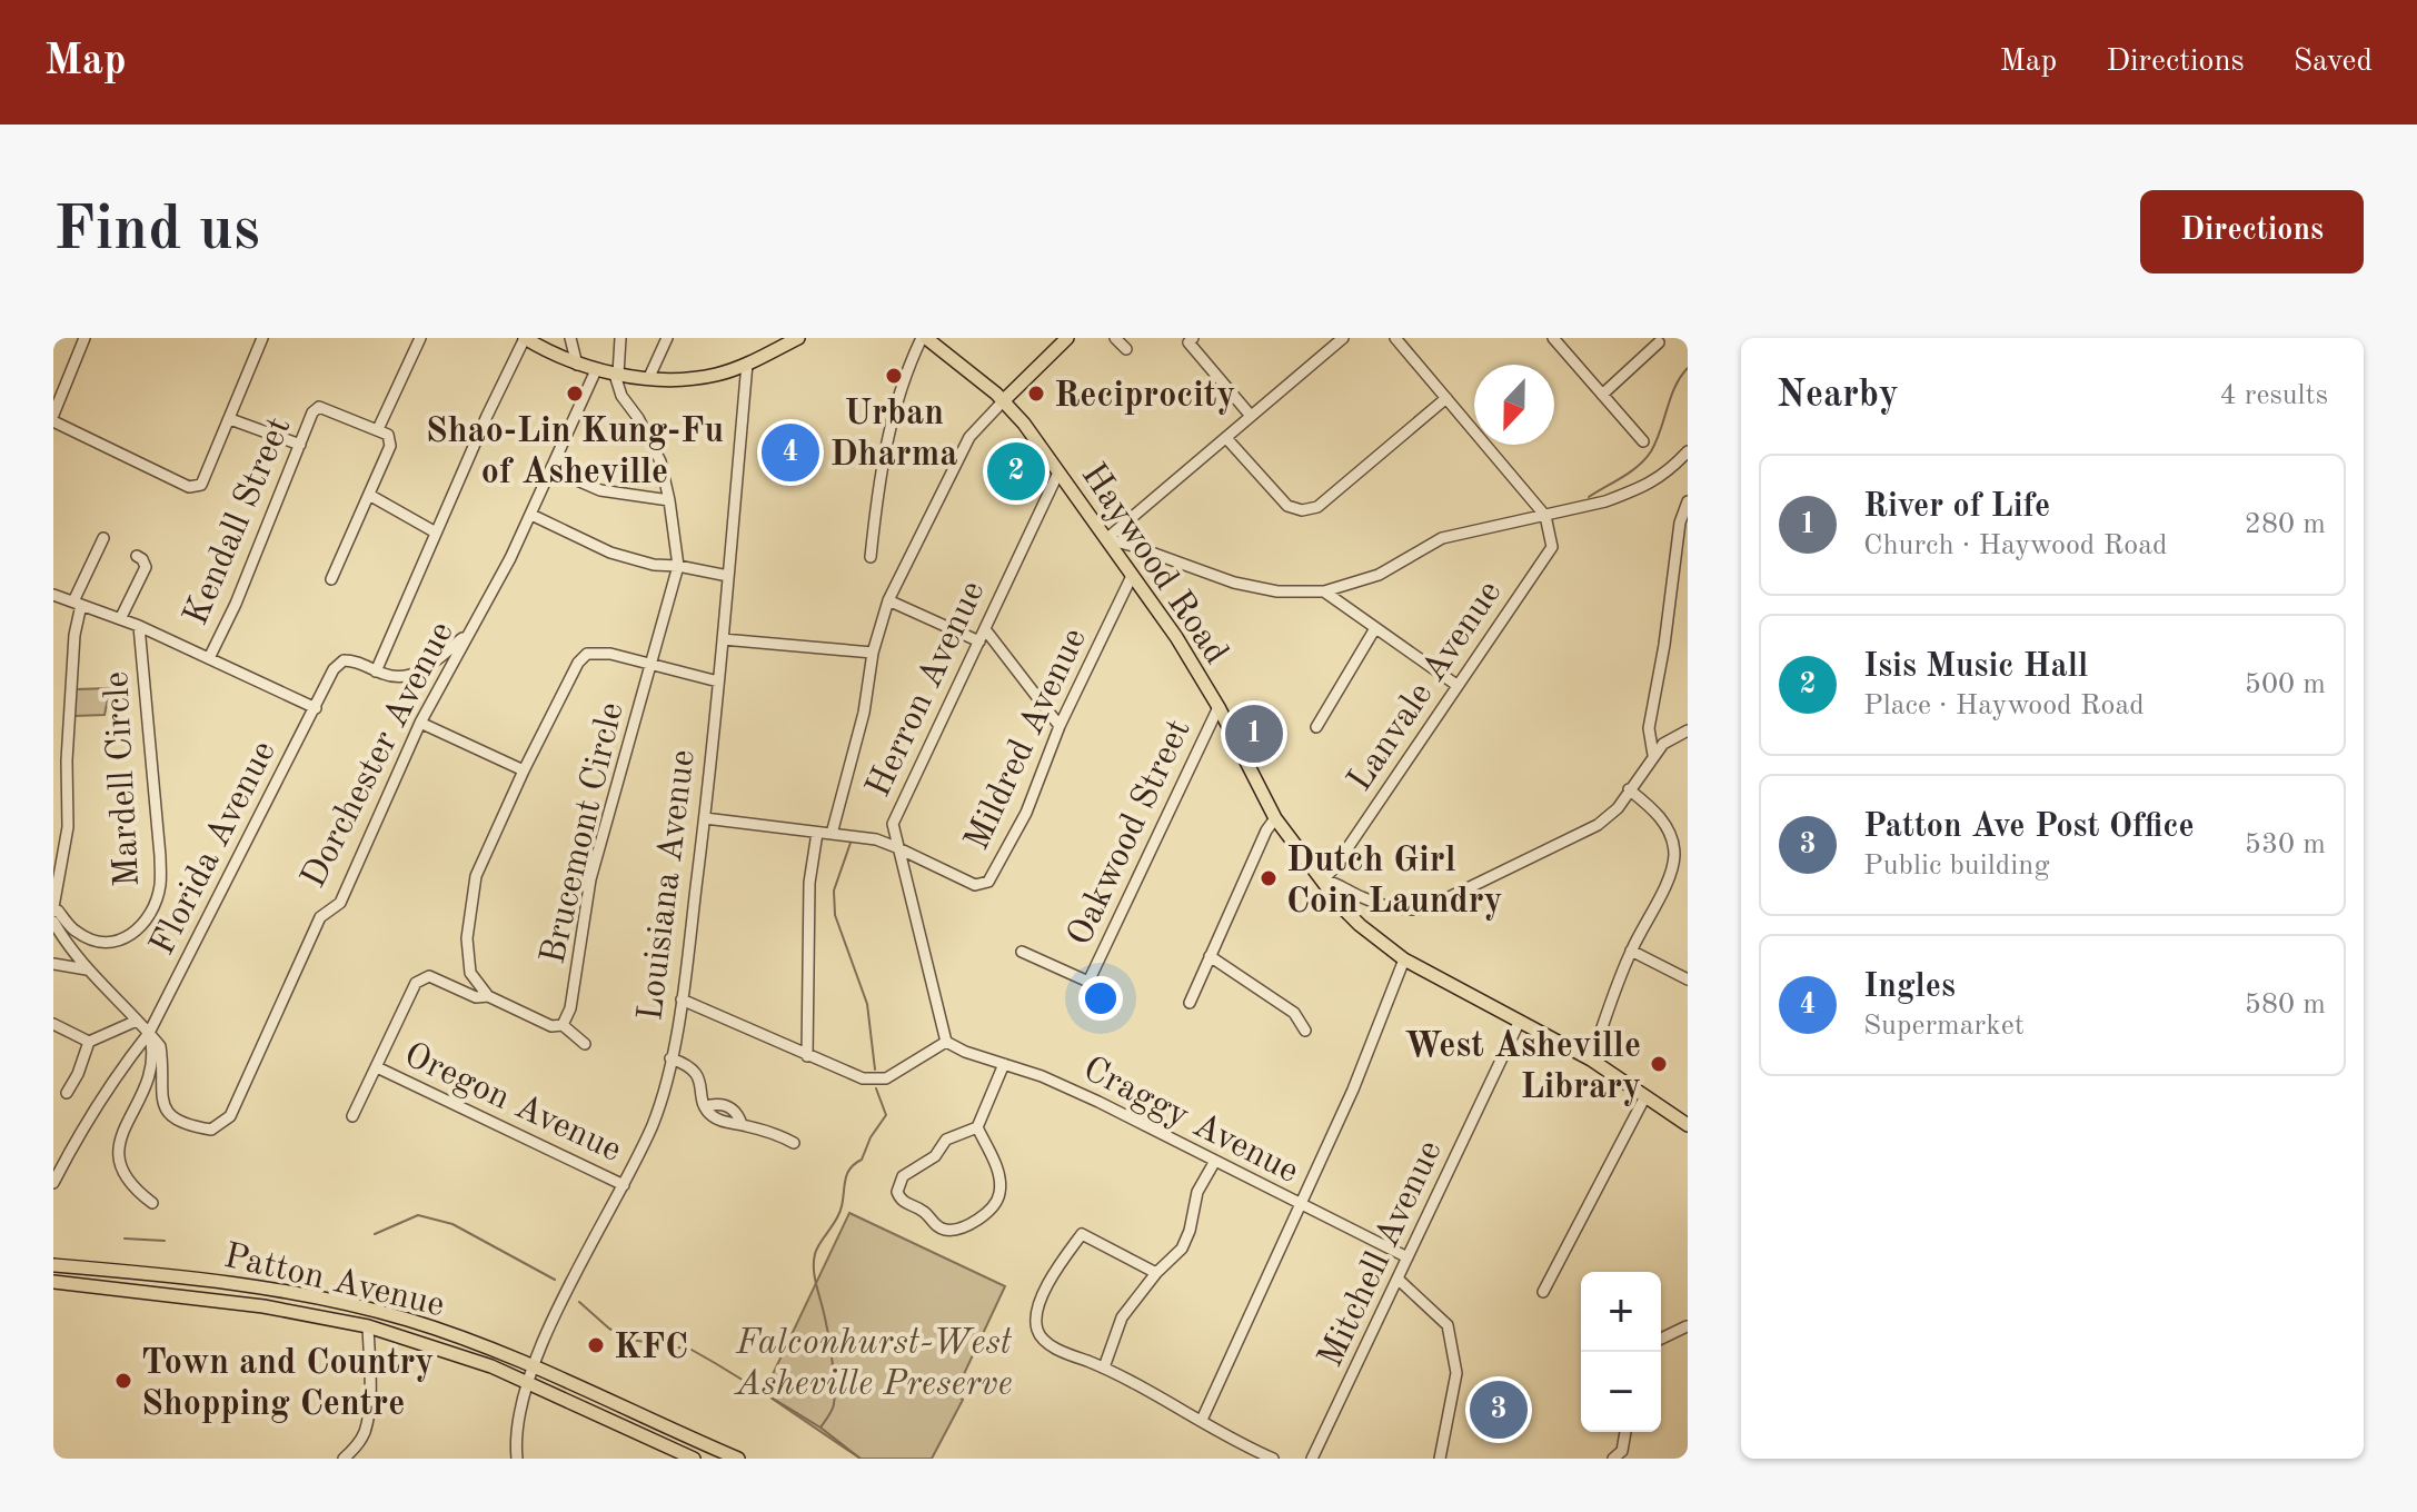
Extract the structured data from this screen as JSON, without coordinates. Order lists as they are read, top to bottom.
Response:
{
  "streets": {
    "main road": ["Haywood Road", "Patton Avenue"],
    "street": [
      "Kendall Street",
      "Lanvale Avenue",
      "Herron Avenue",
      "Mildred Avenue",
      "Dorchester Avenue",
      "Mardell Circle",
      "Oakwood Street",
      "Brucemont Circle",
      "Florida Avenue",
      "Louisiana Avenue",
      "Oregon Avenue",
      "Craggy Avenue",
      "Mitchell Avenue"
    ]
  },
  "crossings": [
    ["Haywood Road", "Lanvale Avenue"],
    ["Haywood Road", "Herron Avenue"],
    ["Haywood Road", "Mildred Avenue"],
    ["Haywood Road", "Oakwood Street"],
    ["Haywood Road", "Mitchell Avenue"],
    ["Herron Avenue", "Mildred Avenue"],
    ["Herron Avenue", "Craggy Avenue"],
    ["Dorchester Avenue", "Florida Avenue"],
    ["Brucemont Circle", "Louisiana Avenue"],
    ["Louisiana Avenue", "Oregon Avenue"],
    ["Louisiana Avenue", "Patton Avenue"],
    ["Craggy Avenue", "Mitchell Avenue"]
  ],
  "parks": ["Falconhurst-West Asheville Preserve"],
  "places": [
    "Urban Dharma",
    "Shao-Lin Kung-Fu of Asheville",
    "Reciprocity",
    "Dutch Girl Coin Laundry",
    "West Asheville Library",
    "KFC",
    "Town and Country Shopping Centre"
  ],
  "north": "bottom",
  "page": {
    "header": "Map",
    "nav": ["Map", "Directions", "Saved"],
    "buttons": "Directions",
    "title": "Find us",
    "heading": ["Nearby", "4 results"],
    "pins": [
      "4",
      "2",
      "1",
      "3"
    ],
    "list": [
      {
        "mark": "1",
        "name": "River of Life",
        "note": "Church · Haywood Road",
        "value": "280 m"
      },
      {
        "mark": "2",
        "name": "Isis Music Hall",
        "note": "Place · Haywood Road",
        "value": "500 m"
      },
      {
        "mark": "3",
        "name": "Patton Ave Post Office",
        "note": "Public building",
        "value": "530 m"
      },
      {
        "mark": "4",
        "name": "Ingles",
        "note": "Supermarket",
        "value": "580 m"
      }
    ],
    "map_buttons": ["+", "−"]
  }
}
